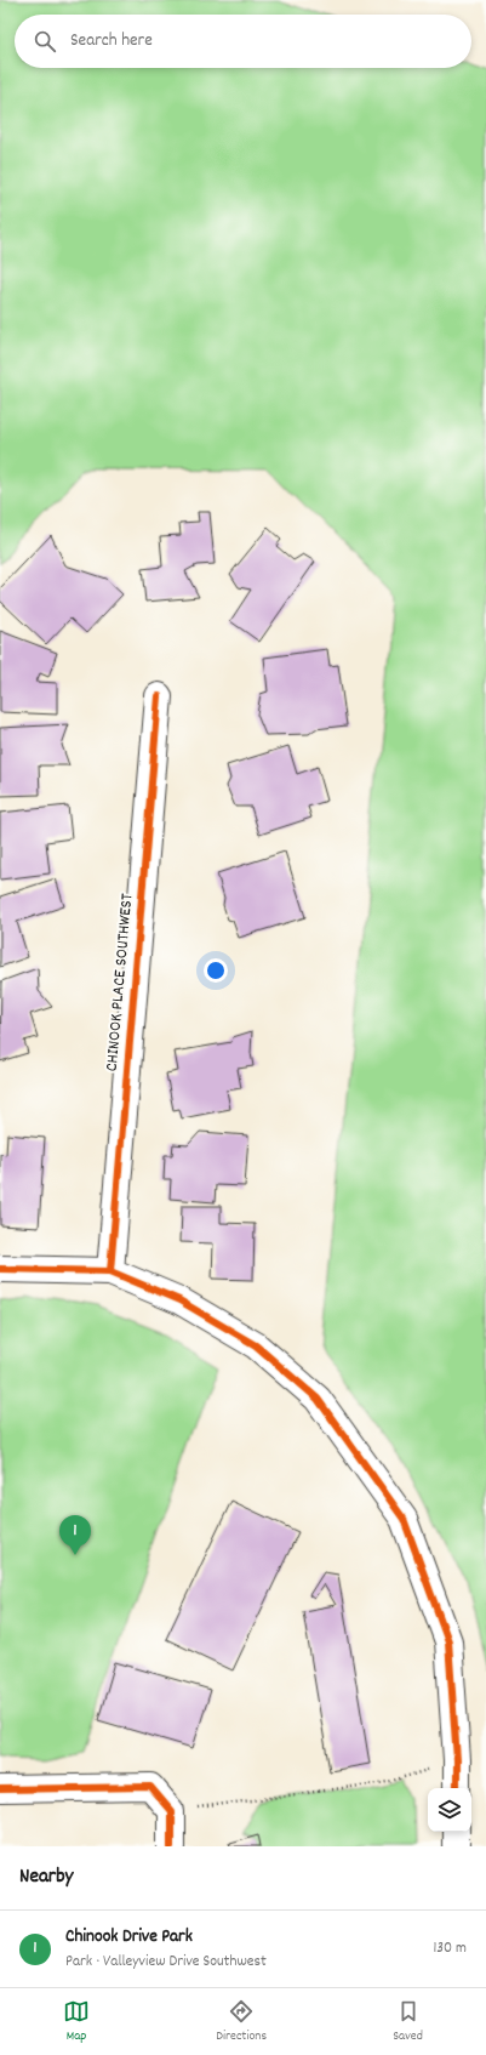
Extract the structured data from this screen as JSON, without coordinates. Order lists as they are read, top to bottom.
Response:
{
  "streets": {
    "street": ["CHINOOK PLACE SOUTHWEST"]
  },
  "page": {
    "search": "Search here",
    "pins": "1",
    "heading": "Nearby",
    "list": [
      {
        "mark": "1",
        "name": "Chinook Drive Park",
        "note": "Park · Valleyview Drive Southwest",
        "value": "130 m"
      }
    ],
    "nav": ["Map", "Directions", "Saved"]
  }
}
